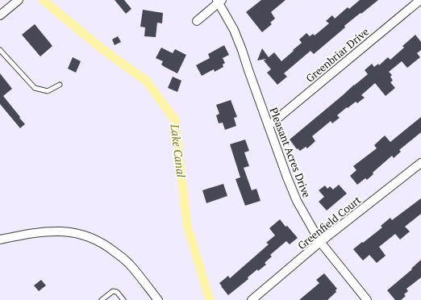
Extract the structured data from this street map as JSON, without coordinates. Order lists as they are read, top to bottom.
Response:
{
  "streets": {
    "street": ["Greenbriar Drive", "Pleasant Acres Drive", "Greenfield Court"]
  },
  "crossings": [
    ["Greenbriar Drive", "Pleasant Acres Drive"],
    ["Pleasant Acres Drive", "Greenfield Court"]
  ],
  "water": ["Lake Canal"]
}
